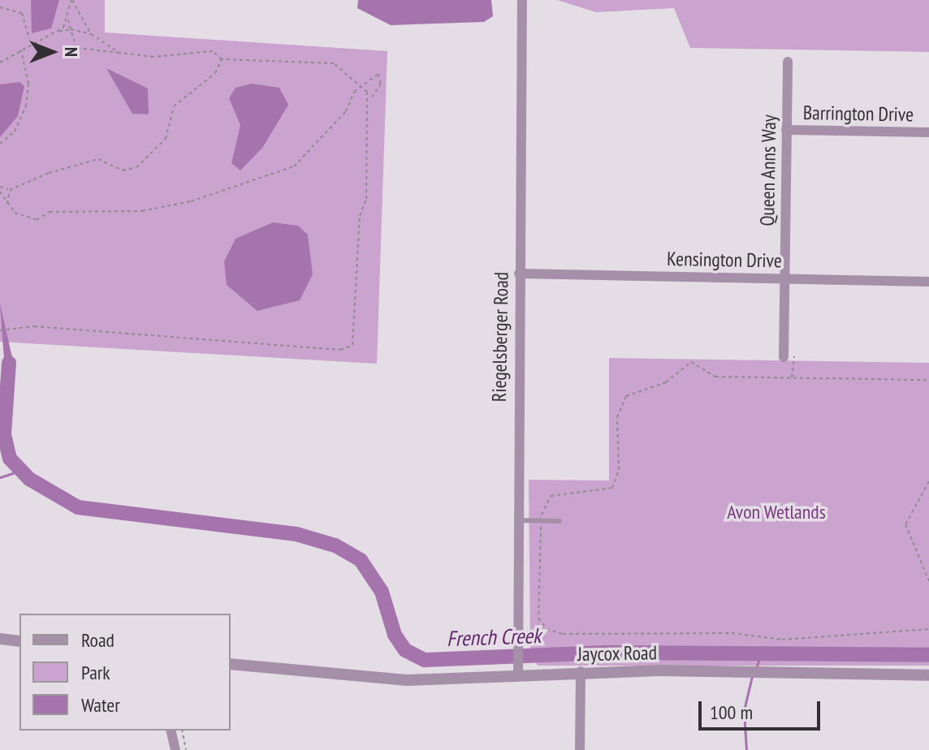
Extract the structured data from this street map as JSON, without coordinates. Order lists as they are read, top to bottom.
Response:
{
  "streets": {
    "street": [
      "Barrington Drive",
      "Queen Anns Way",
      "Kensington Drive",
      "Riegelsberger Road",
      "Jaycox Road"
    ]
  },
  "crossings": [
    ["Barrington Drive", "Queen Anns Way"],
    ["Queen Anns Way", "Kensington Drive"],
    ["Kensington Drive", "Riegelsberger Road"],
    ["Riegelsberger Road", "Jaycox Road"]
  ],
  "water": ["French Creek"],
  "parks": ["Avon Wetlands"],
  "legend": ["Road", "Park", "Water"],
  "scale_bar": "100 m",
  "north": "right"
}
